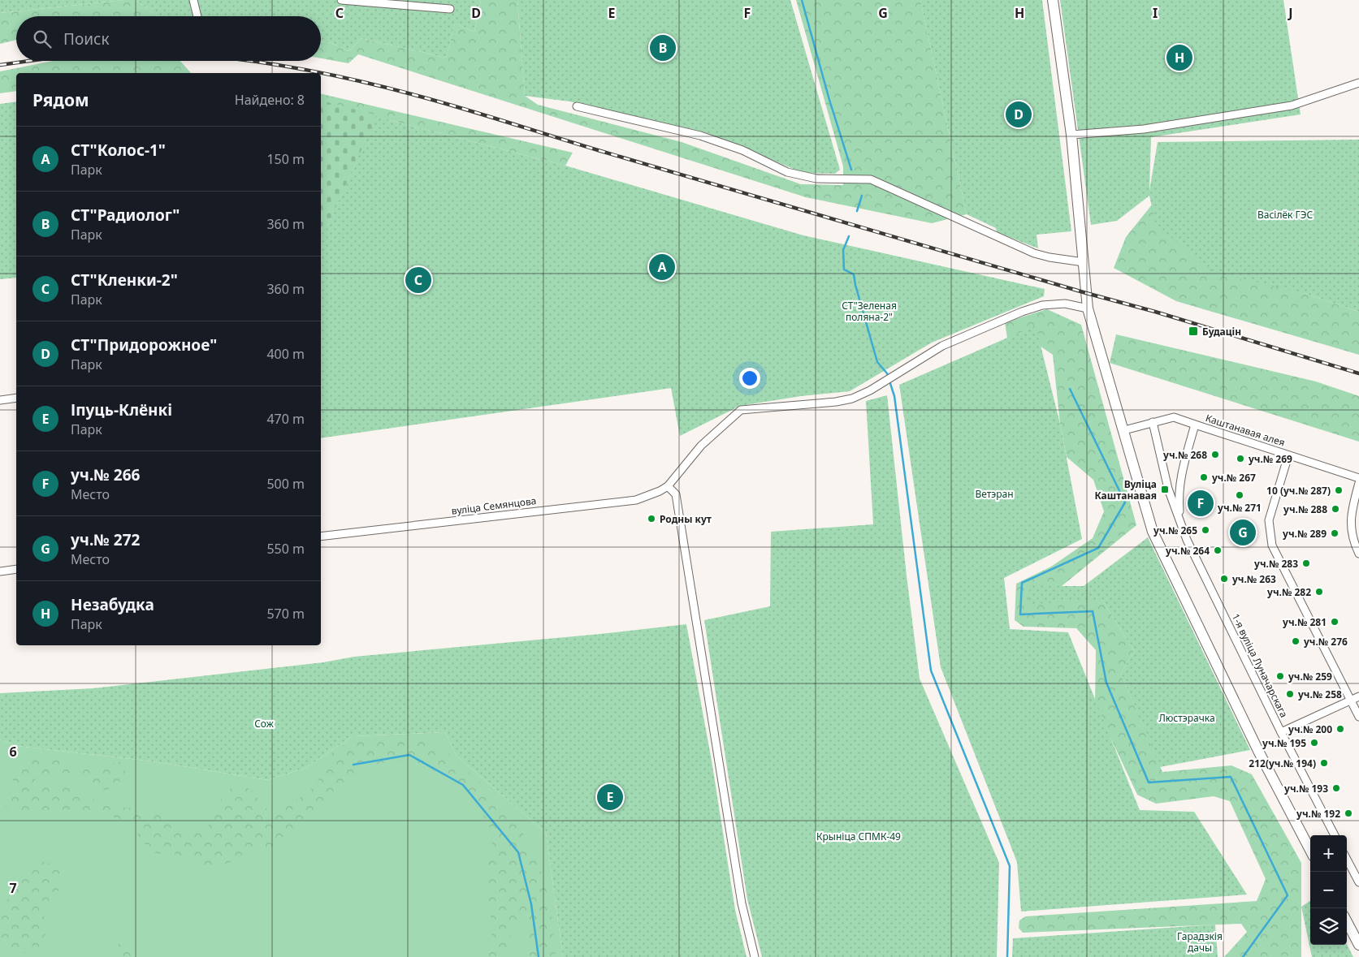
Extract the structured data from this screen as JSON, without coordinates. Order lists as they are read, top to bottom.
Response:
{
  "streets": {
    "street": ["Каштанавая алея", "вуліца Семянцова", "1-я вуліца Луначарскага"]
  },
  "parks": [
    "Васілёк ГЭС",
    "СТ\"Зеленая поляна-2\"",
    "Ветэран",
    "Люстэрачка",
    "Сож",
    "Крыніца СПМК-49",
    "Гарадзкія дачы"
  ],
  "places": {
    "transit": ["Будацін", "Вуліца Каштанавая"],
    "other": [
      "уч.№ 268",
      "уч.№ 269",
      "уч.№ 267",
      "10 (уч.№ 287)",
      "уч.№ 271",
      "уч.№ 288",
      "Родны кут",
      "уч.№ 265",
      "уч.№ 289",
      "уч.№ 264",
      "уч.№ 283",
      "уч.№ 263",
      "уч.№ 282",
      "уч.№ 281",
      "уч.№ 276",
      "уч.№ 259",
      "уч.№ 258",
      "уч.№ 200",
      "уч.№ 195",
      "212(уч.№ 194)",
      "уч.№ 193",
      "уч.№ 192"
    ]
  },
  "page": {
    "search": "Поиск",
    "pins": [
      "B",
      "H",
      "D",
      "A",
      "C",
      "F",
      "G",
      "E"
    ],
    "heading": ["Рядом", "Найдено: 8"],
    "list": [
      {
        "mark": "A",
        "name": "СТ\"Колос-1\"",
        "note": "Парк",
        "value": "150 m"
      },
      {
        "mark": "B",
        "name": "СТ\"Радиолог\"",
        "note": "Парк",
        "value": "360 m"
      },
      {
        "mark": "C",
        "name": "СТ\"Кленки-2\"",
        "note": "Парк",
        "value": "360 m"
      },
      {
        "mark": "D",
        "name": "СТ\"Придорожное\"",
        "note": "Парк",
        "value": "400 m"
      },
      {
        "mark": "E",
        "name": "Іпуць-Клёнкі",
        "note": "Парк",
        "value": "470 m"
      },
      {
        "mark": "F",
        "name": "уч.№ 266",
        "note": "Место",
        "value": "500 m"
      },
      {
        "mark": "G",
        "name": "уч.№ 272",
        "note": "Место",
        "value": "550 m"
      },
      {
        "mark": "H",
        "name": "Незабудка",
        "note": "Парк",
        "value": "570 m"
      }
    ],
    "map_buttons": ["+", "−"]
  },
  "grid": {
    "columns": [
      "C",
      "D",
      "E",
      "F",
      "G",
      "H",
      "I",
      "J"
    ],
    "rows": ["6", "7"]
  }
}
